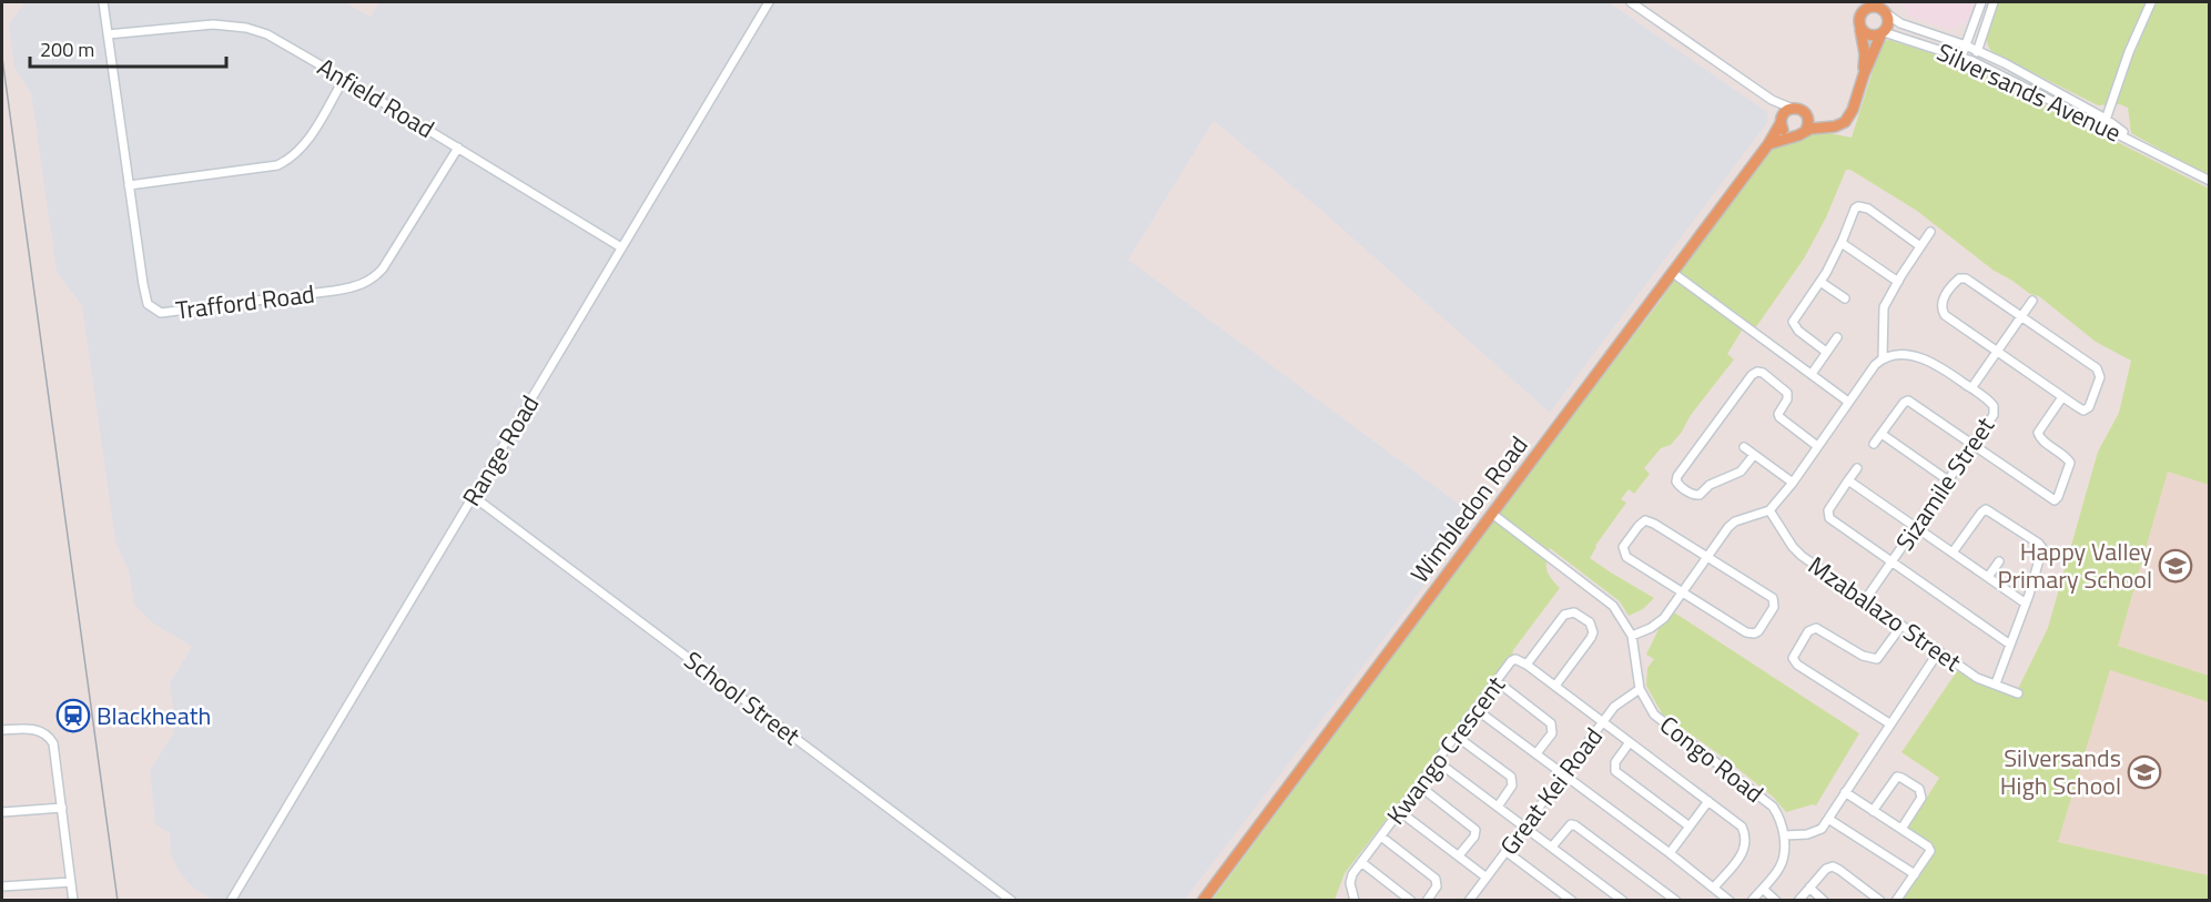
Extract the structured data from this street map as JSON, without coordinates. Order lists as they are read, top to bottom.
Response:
{
  "streets": {
    "main road": ["Wimbledon Road"],
    "street": [
      "Silversands Avenue",
      "Anfield Road",
      "Trafford Road",
      "Range Road",
      "Sizamile Street",
      "Mzabalazo Street",
      "School Street",
      "Kwango Crescent",
      "Congo Road",
      "Great Kei Road"
    ]
  },
  "crossings": [
    ["Anfield Road", "Trafford Road"],
    ["Anfield Road", "Range Road"],
    ["Range Road", "School Street"],
    ["Sizamile Street", "Mzabalazo Street"],
    ["Wimbledon Road", "Congo Road"],
    ["Kwango Crescent", "Great Kei Road"],
    ["Congo Road", "Great Kei Road"]
  ],
  "places": {
    "school or university": ["Happy Valley Primary School", "Silversands High School"],
    "station": ["Blackheath"]
  },
  "scale_bar": "200 m"
}
